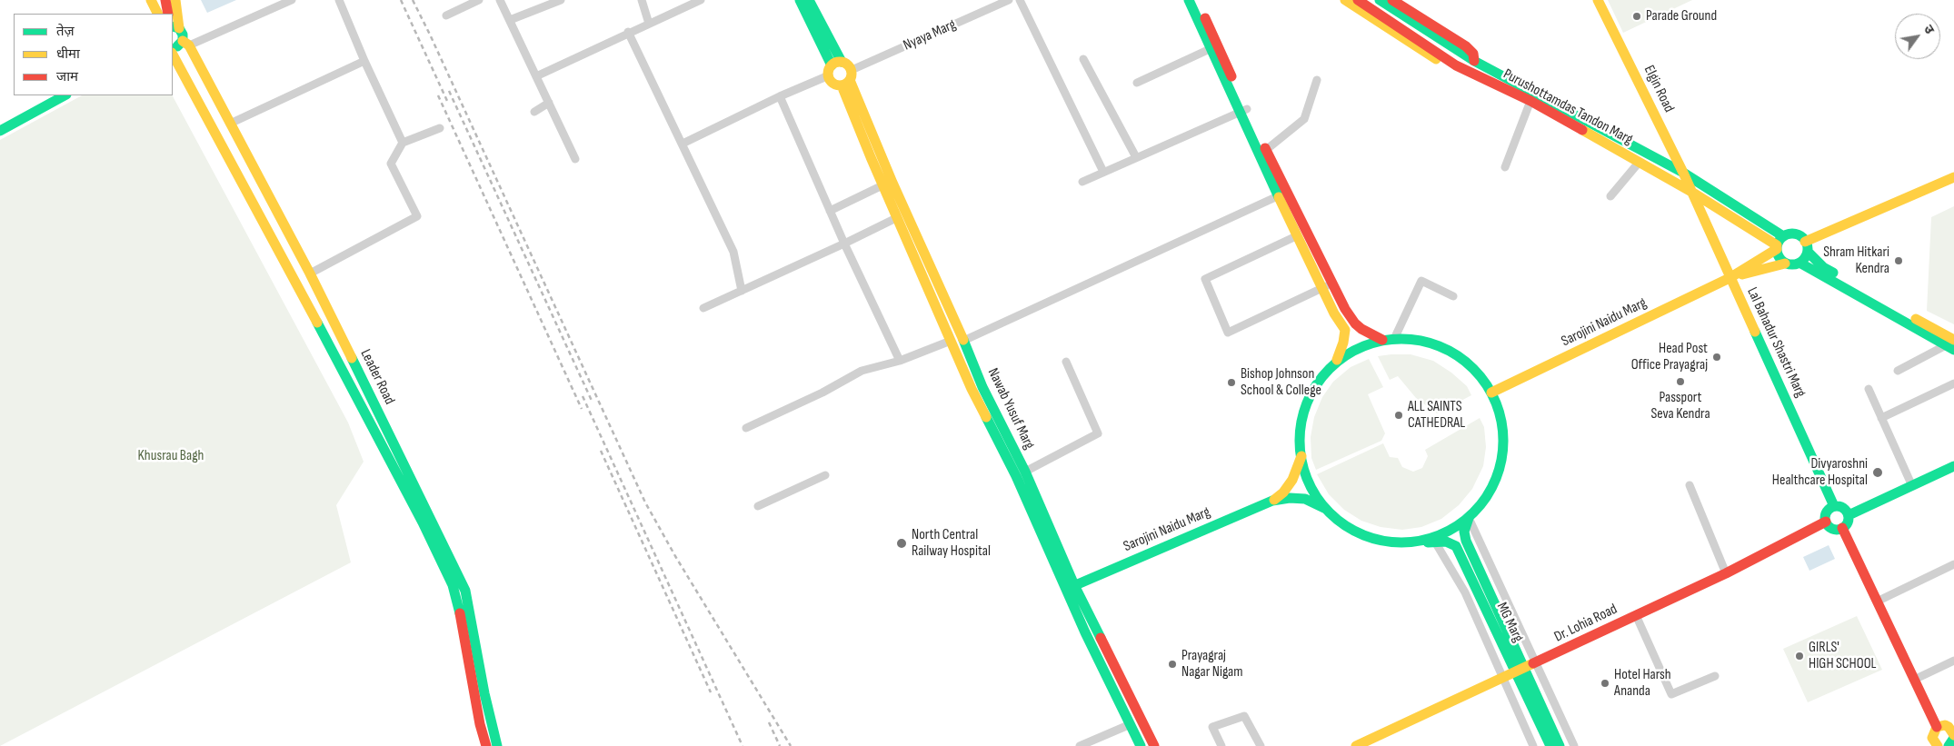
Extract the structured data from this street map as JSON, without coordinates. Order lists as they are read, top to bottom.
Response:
{
  "streets": {
    "main road": [
      "Elgin Road",
      "Purushottamdas Tandon Marg",
      "Sarojini Naidu Marg",
      "Lal Bahadur Shastri Marg",
      "Leader Road",
      "Nawab Yusuf Marg",
      "MG Marg",
      "Dr. Lohia Road"
    ],
    "street": ["Nyaya Marg"]
  },
  "crossings": [
    ["Nyaya Marg", "Nawab Yusuf Marg"],
    ["Elgin Road", "Purushottamdas Tandon Marg"],
    ["Elgin Road", "Lal Bahadur Shastri Marg"],
    ["Purushottamdas Tandon Marg", "Sarojini Naidu Marg"],
    ["Purushottamdas Tandon Marg", "Lal Bahadur Shastri Marg"],
    ["Sarojini Naidu Marg", "Lal Bahadur Shastri Marg"],
    ["Sarojini Naidu Marg", "Nawab Yusuf Marg"],
    ["Lal Bahadur Shastri Marg", "Dr. Lohia Road"],
    ["MG Marg", "Dr. Lohia Road"]
  ],
  "parks": ["Khusrau Bagh"],
  "places": [
    "Parade Ground",
    "Shram Hitkari Kendra",
    "Head Post Office Prayagraj",
    "Passport Seva Kendra",
    "Bishop Johnson School & College",
    "ALL SAINTS CATHEDRAL",
    "Divyaroshni Healthcare Hospital",
    "North Central Railway Hospital",
    "GIRLS' HIGH SCHOOL",
    "Prayagraj Nagar Nigam",
    "Hotel Harsh Ananda"
  ],
  "legend": ["तेज़", "धीमा", "जाम"],
  "north": "top right"
}
